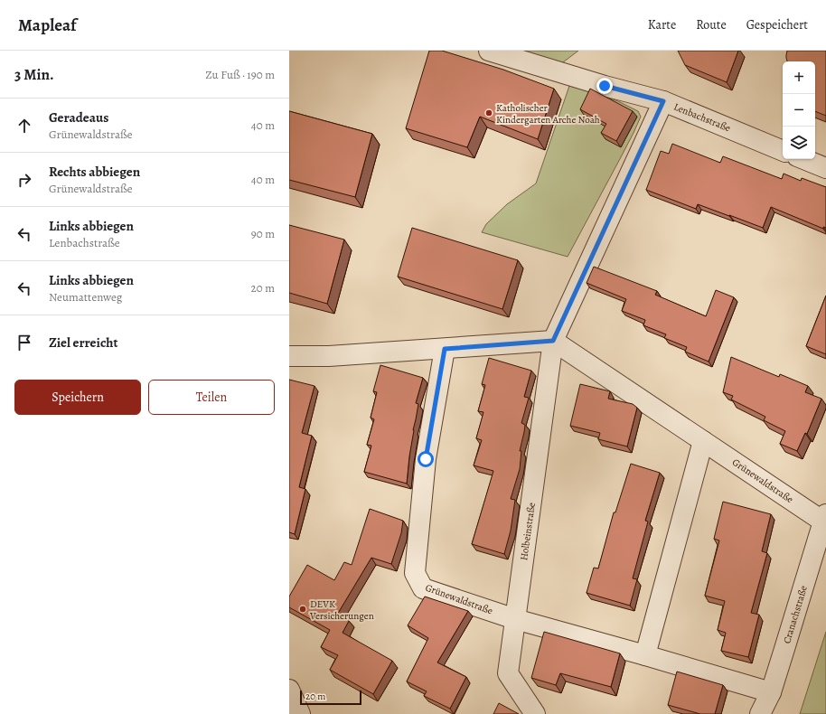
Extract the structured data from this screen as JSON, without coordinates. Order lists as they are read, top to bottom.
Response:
{
  "streets": {
    "street": [
      "Lenbachstraße",
      "Grünewaldstraße",
      "Holbeinstraße",
      "Cranachstraße"
    ]
  },
  "crossings": [
    ["Lenbachstraße", "Grünewaldstraße"],
    ["Lenbachstraße", "Holbeinstraße"],
    ["Grünewaldstraße", "Holbeinstraße"],
    ["Grünewaldstraße", "Cranachstraße"]
  ],
  "places": ["Katholischer Kindergarten Arche Noah", "DEVK Versicherungen"],
  "scale_bar": "20 m",
  "page": {
    "header": "Mapleaf",
    "nav": ["Karte", "Route", "Gespeichert"],
    "heading": ["3 Min.", "Zu Fuß · 190 m"],
    "map_buttons": ["+", "−"],
    "list": [
      ["Geradeaus", "Grünewaldstraße", "40 m"],
      ["Rechts abbiegen", "Grünewaldstraße", "40 m"],
      ["Links abbiegen", "Lenbachstraße", "90 m"],
      ["Links abbiegen", "Neumattenweg", "20 m"],
      "Ziel erreicht"
    ],
    "buttons": ["Speichern", "Teilen"],
    "scale": "20 m"
  }
}
